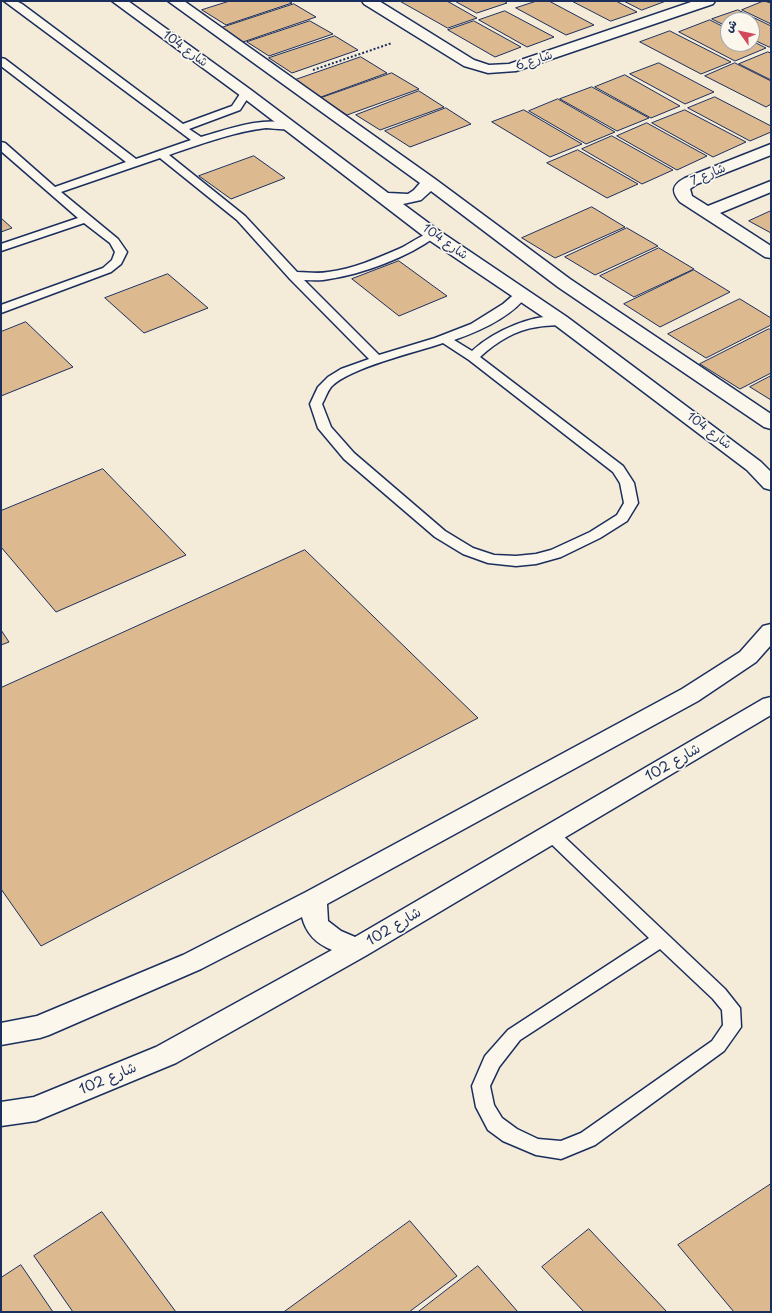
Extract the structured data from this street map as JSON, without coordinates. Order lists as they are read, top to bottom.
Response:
{
  "streets": {
    "street": [
      "شارع 104",
      "شارع 6",
      "شارع 7",
      "شارع 102"
    ]
  },
  "north": "top left"
}
